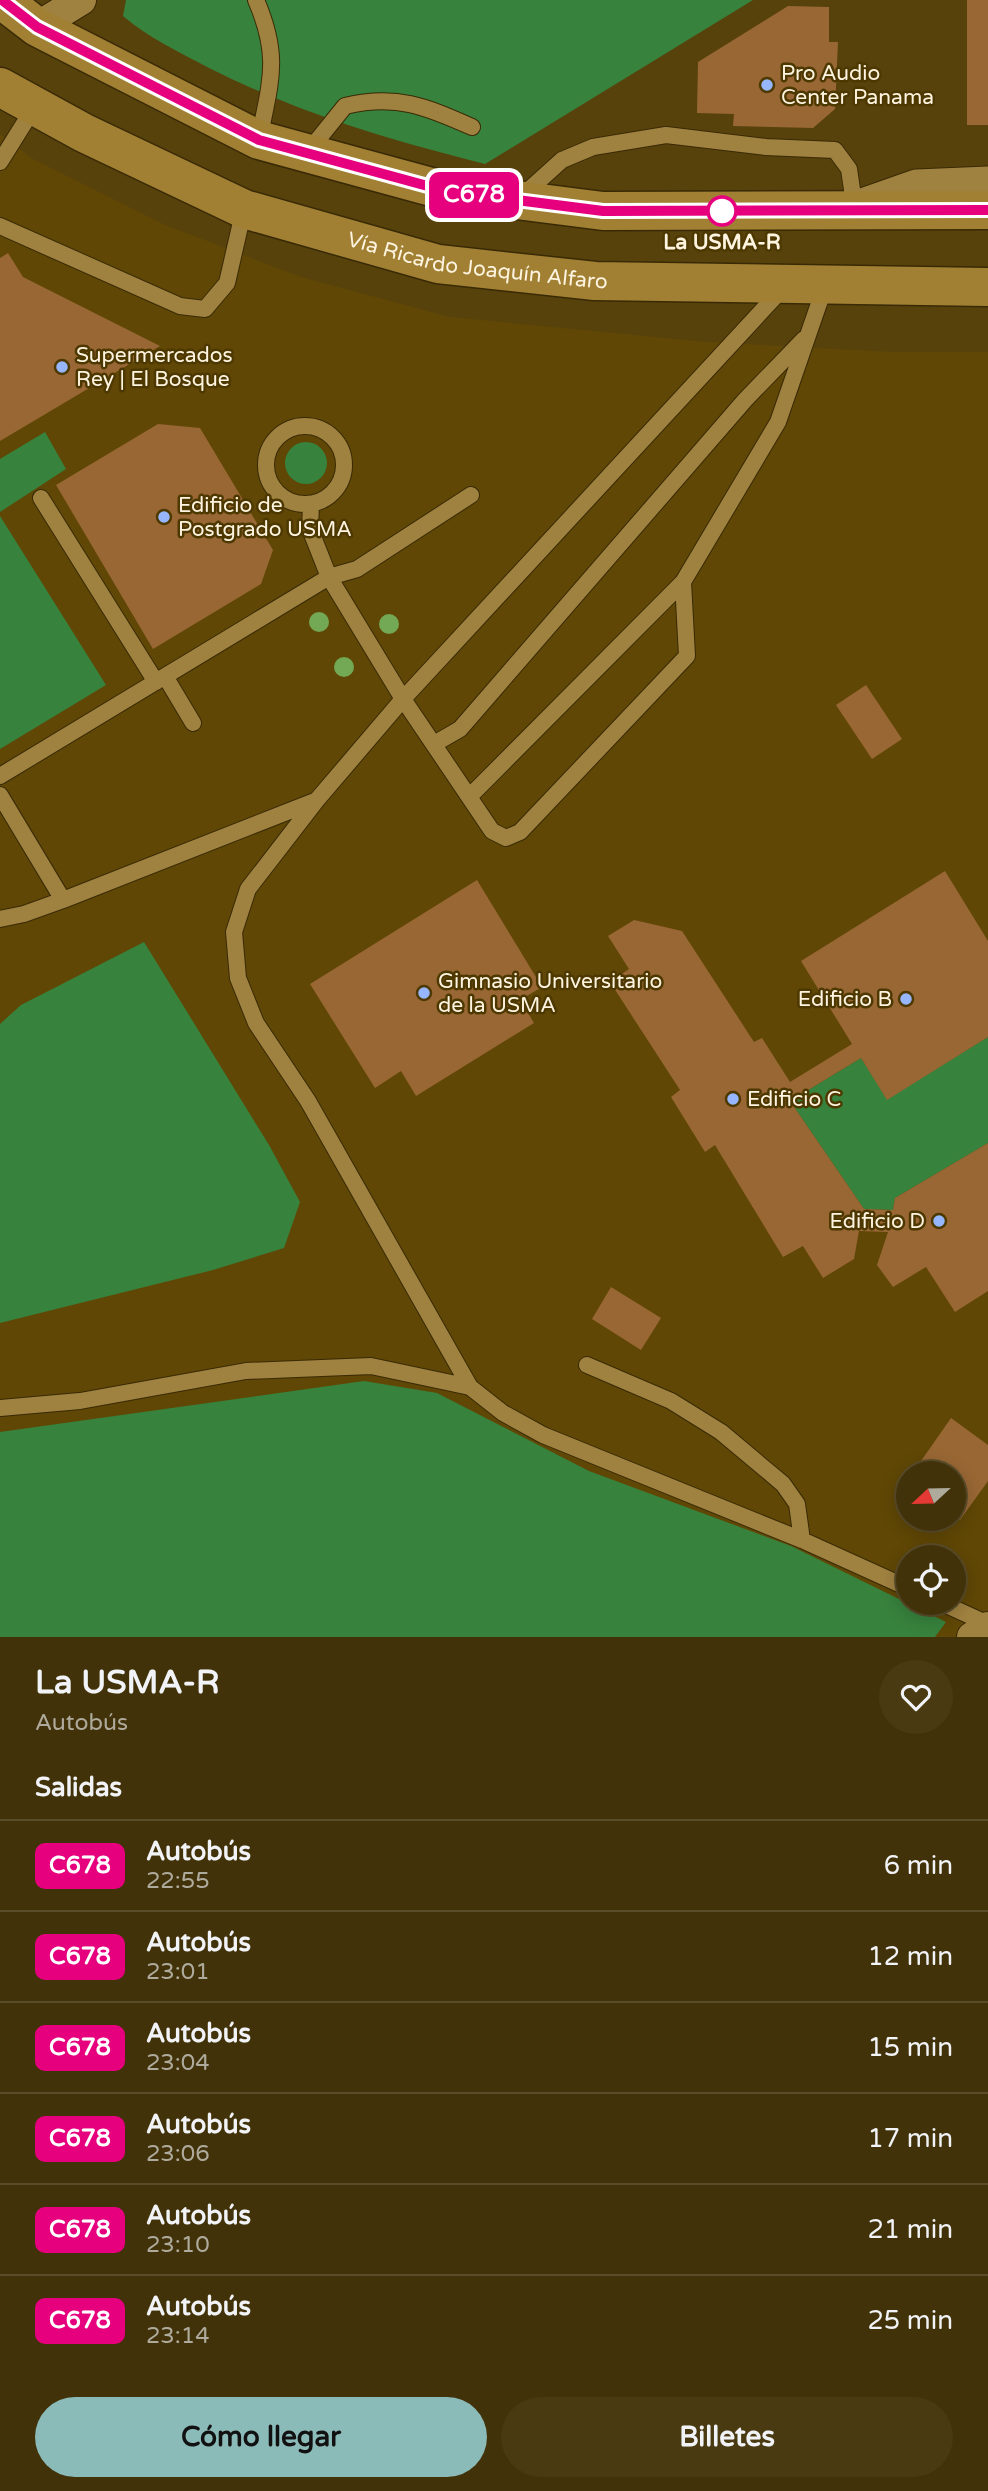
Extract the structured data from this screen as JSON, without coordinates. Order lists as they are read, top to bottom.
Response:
{
  "streets": {
    "main road": ["Vía Ricardo Joaquín Alfaro"]
  },
  "places": [
    "Pro Audio Center Panama",
    "La USMA-R",
    "Supermercados Rey | El Bosque",
    "Edificio de Postgrado USMA",
    "Gimnasio Universitario de la USMA",
    "Edificio B",
    "Edificio C",
    "Edificio D"
  ],
  "lines": ["bus line C678"],
  "north": "left",
  "page": {
    "on_map": "C678",
    "heading": [
      ["La USMA-R", "Autobús"],
      "Salidas"
    ],
    "list": [
      {
        "mark": "C678",
        "name": "Autobús",
        "note": "22:55",
        "value": "6 min"
      },
      {
        "mark": "C678",
        "name": "Autobús",
        "note": "23:01",
        "value": "12 min"
      },
      {
        "mark": "C678",
        "name": "Autobús",
        "note": "23:04",
        "value": "15 min"
      },
      {
        "mark": "C678",
        "name": "Autobús",
        "note": "23:06",
        "value": "17 min"
      },
      {
        "mark": "C678",
        "name": "Autobús",
        "note": "23:10",
        "value": "21 min"
      },
      {
        "mark": "C678",
        "name": "Autobús",
        "note": "23:14",
        "value": "25 min"
      }
    ],
    "buttons": ["Cómo llegar", "Billetes"]
  }
}
